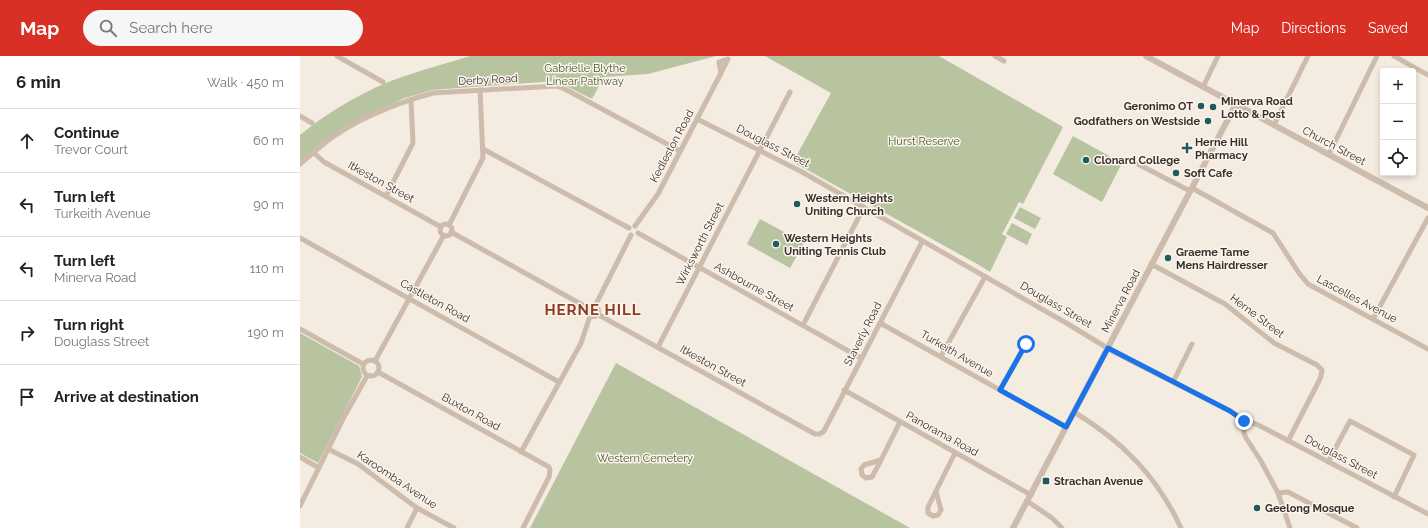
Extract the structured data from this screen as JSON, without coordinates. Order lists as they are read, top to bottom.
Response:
{
  "streets": {
    "street": [
      "Derby Road",
      "Kedleston Road",
      "Douglass Street",
      "Church Street",
      "Itkeston Street",
      "Wirksworth Street",
      "Ashbourne Street",
      "Lascelles Avenue",
      "Castleton Road",
      "Minerva Road",
      "Herne Street",
      "Staverly Road",
      "Turkeith Avenue",
      "Buxton Road",
      "Panorama Road",
      "Karoomba Avenue"
    ]
  },
  "crossings": [
    ["Derby Road", "Kedleston Road"],
    ["Derby Road", "Itkeston Street"],
    ["Kedleston Road", "Douglass Street"],
    ["Kedleston Road", "Ashbourne Street"],
    ["Douglass Street", "Wirksworth Street"],
    ["Douglass Street", "Minerva Road"],
    ["Douglass Street", "Herne Street"],
    ["Douglass Street", "Staverly Road"],
    ["Church Street", "Minerva Road"],
    ["Itkeston Street", "Wirksworth Street"],
    ["Itkeston Street", "Staverly Road"],
    ["Wirksworth Street", "Ashbourne Street"],
    ["Ashbourne Street", "Staverly Road"],
    ["Lascelles Avenue", "Minerva Road"],
    ["Minerva Road", "Herne Street"],
    ["Minerva Road", "Turkeith Avenue"],
    ["Minerva Road", "Panorama Road"],
    ["Staverly Road", "Turkeith Avenue"],
    ["Staverly Road", "Panorama Road"]
  ],
  "districts": ["HERNE HILL"],
  "parks": ["Gabrielle Blythe Linear Pathway", "Hurst Reserve", "Western Cemetery"],
  "places": {
    "other": [
      "Geronimo OT",
      "Minerva Road Lotto & Post",
      "Godfathers on Westside",
      "Clonard College",
      "Soft Cafe",
      "Western Heights Uniting Church",
      "Western Heights Uniting Tennis Club",
      "Graeme Tame Mens Hairdresser",
      "Geelong Mosque"
    ],
    "health": ["Herne Hill Pharmacy"],
    "transit": ["Strachan Avenue"]
  },
  "page": {
    "header": "Map",
    "search": "Search here",
    "nav": ["Map", "Directions", "Saved"],
    "heading": ["6 min", "Walk · 450 m"],
    "map_buttons": ["+", "−"],
    "list": [
      ["Continue", "Trevor Court", "60 m"],
      ["Turn left", "Turkeith Avenue", "90 m"],
      ["Turn left", "Minerva Road", "110 m"],
      ["Turn right", "Douglass Street", "190 m"],
      "Arrive at destination"
    ]
  }
}
